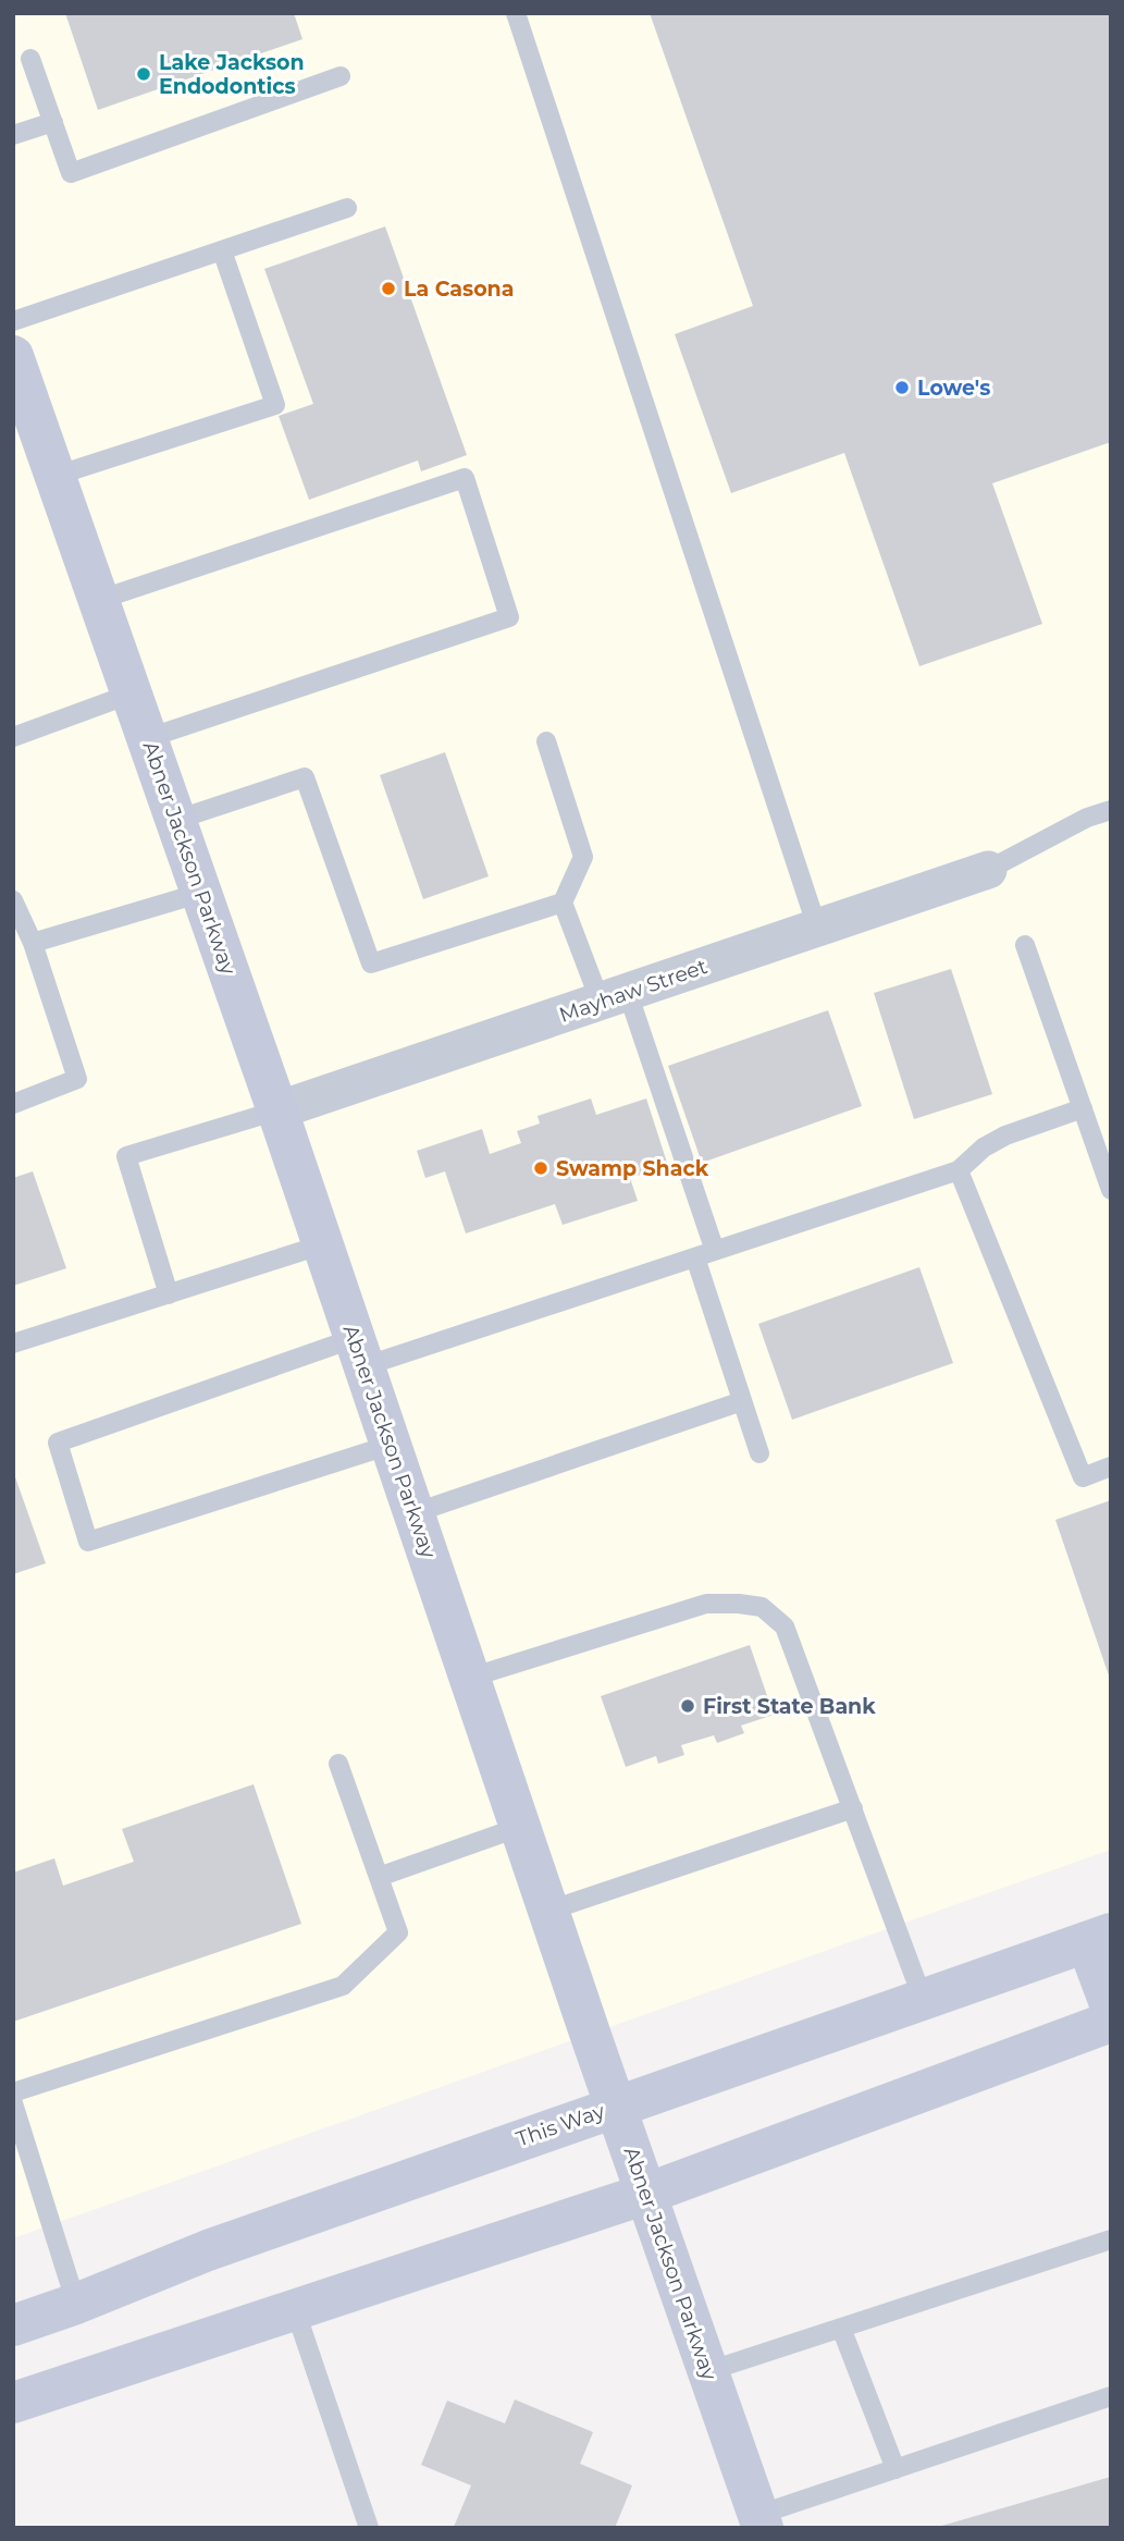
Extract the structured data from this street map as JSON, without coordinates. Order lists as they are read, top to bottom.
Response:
{
  "streets": {
    "main road": ["Abner Jackson Parkway", "This Way"],
    "street": ["Mayhaw Street"]
  },
  "crossings": [
    ["Abner Jackson Parkway", "Mayhaw Street"],
    ["Abner Jackson Parkway", "This Way"]
  ],
  "places": [
    "Lake Jackson Endodontics",
    "La Casona",
    "Lowe's",
    "Swamp Shack",
    "First State Bank"
  ]
}
